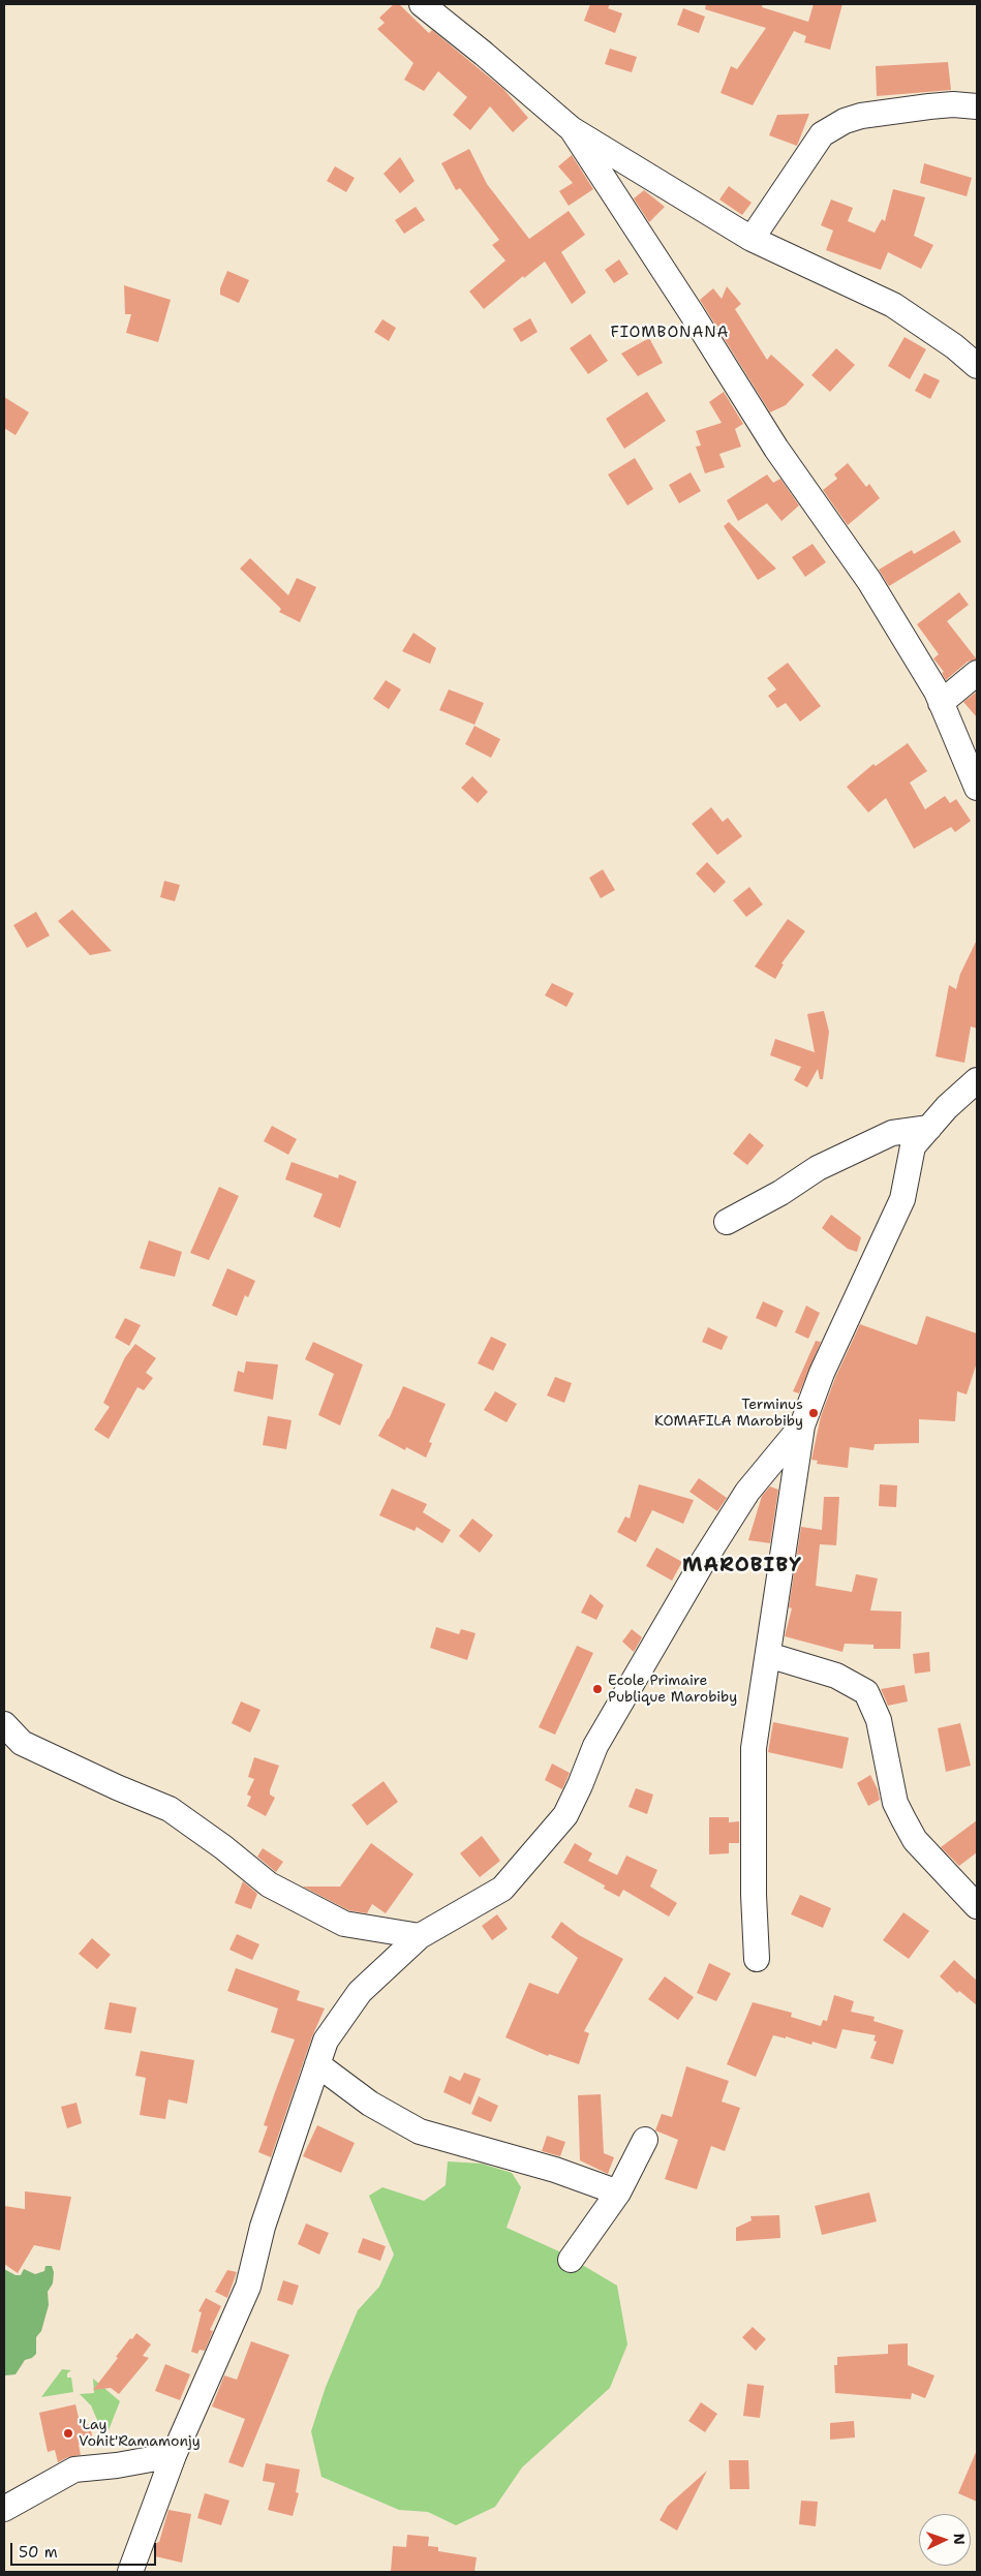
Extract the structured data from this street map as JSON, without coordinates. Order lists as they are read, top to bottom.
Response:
{
  "districts": ["FIOMBONANA", "MAROBIBY"],
  "places": ["Terminus KOMAFILA Marobiby", "Ecole Primaire Publique Marobiby", "'Lay Vohit'Ramamonjy"],
  "scale_bar": "50 m",
  "north": "right"
}
